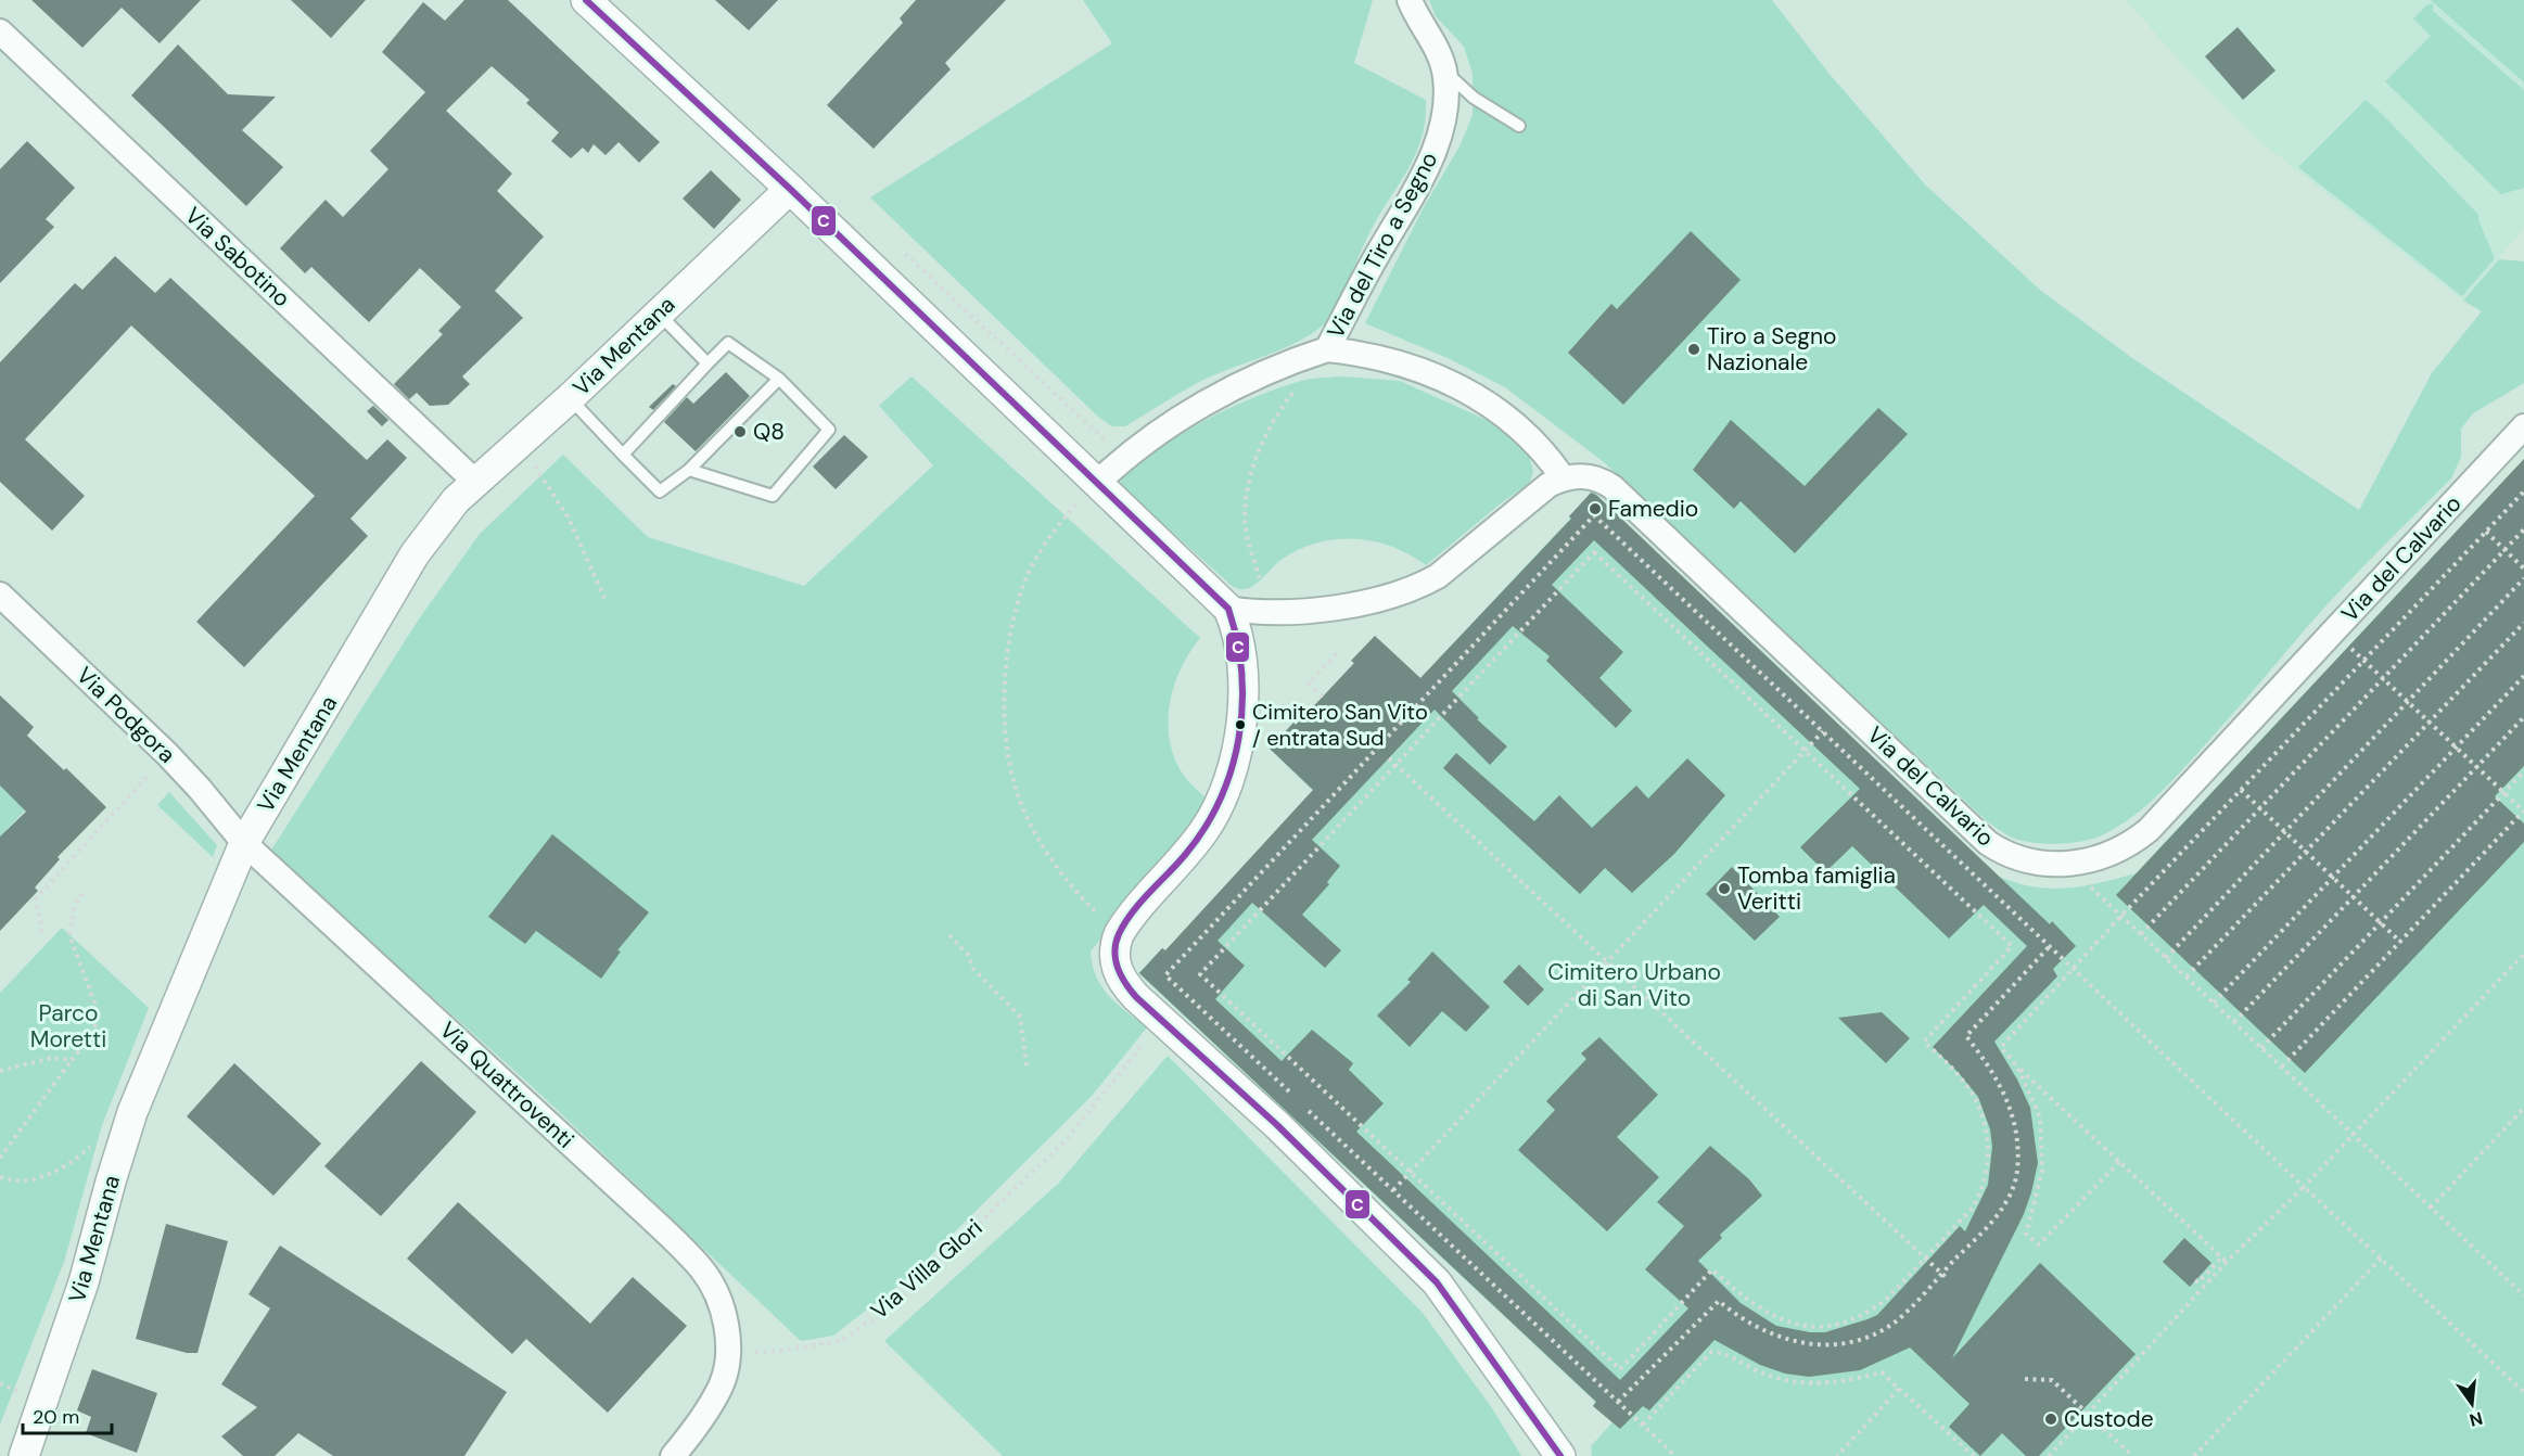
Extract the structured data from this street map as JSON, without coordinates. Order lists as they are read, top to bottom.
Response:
{
  "streets": {
    "street": [
      "Via del Tiro a Segno",
      "Via Sabotino",
      "Via Mentana",
      "Via del Calvario",
      "Via Podgora",
      "Via Quattroventi"
    ],
    "path": ["Via Villa Glori"]
  },
  "crossings": [
    ["Via Sabotino", "Via Mentana"],
    ["Via Mentana", "Via Podgora"],
    ["Via Mentana", "Via Quattroventi"],
    ["Via Podgora", "Via Quattroventi"],
    ["Via Quattroventi", "Via Villa Glori"]
  ],
  "parks": ["Cimitero Urbano di San Vito", "Parco Moretti"],
  "places": [
    "Tiro a Segno Nazionale",
    "Q8",
    "Famedio",
    "Cimitero San Vito / entrata Sud",
    "Tomba famiglia Veritti",
    "Custode"
  ],
  "lines": ["transit line C"],
  "scale_bar": "20 m",
  "north": "bottom"
}
